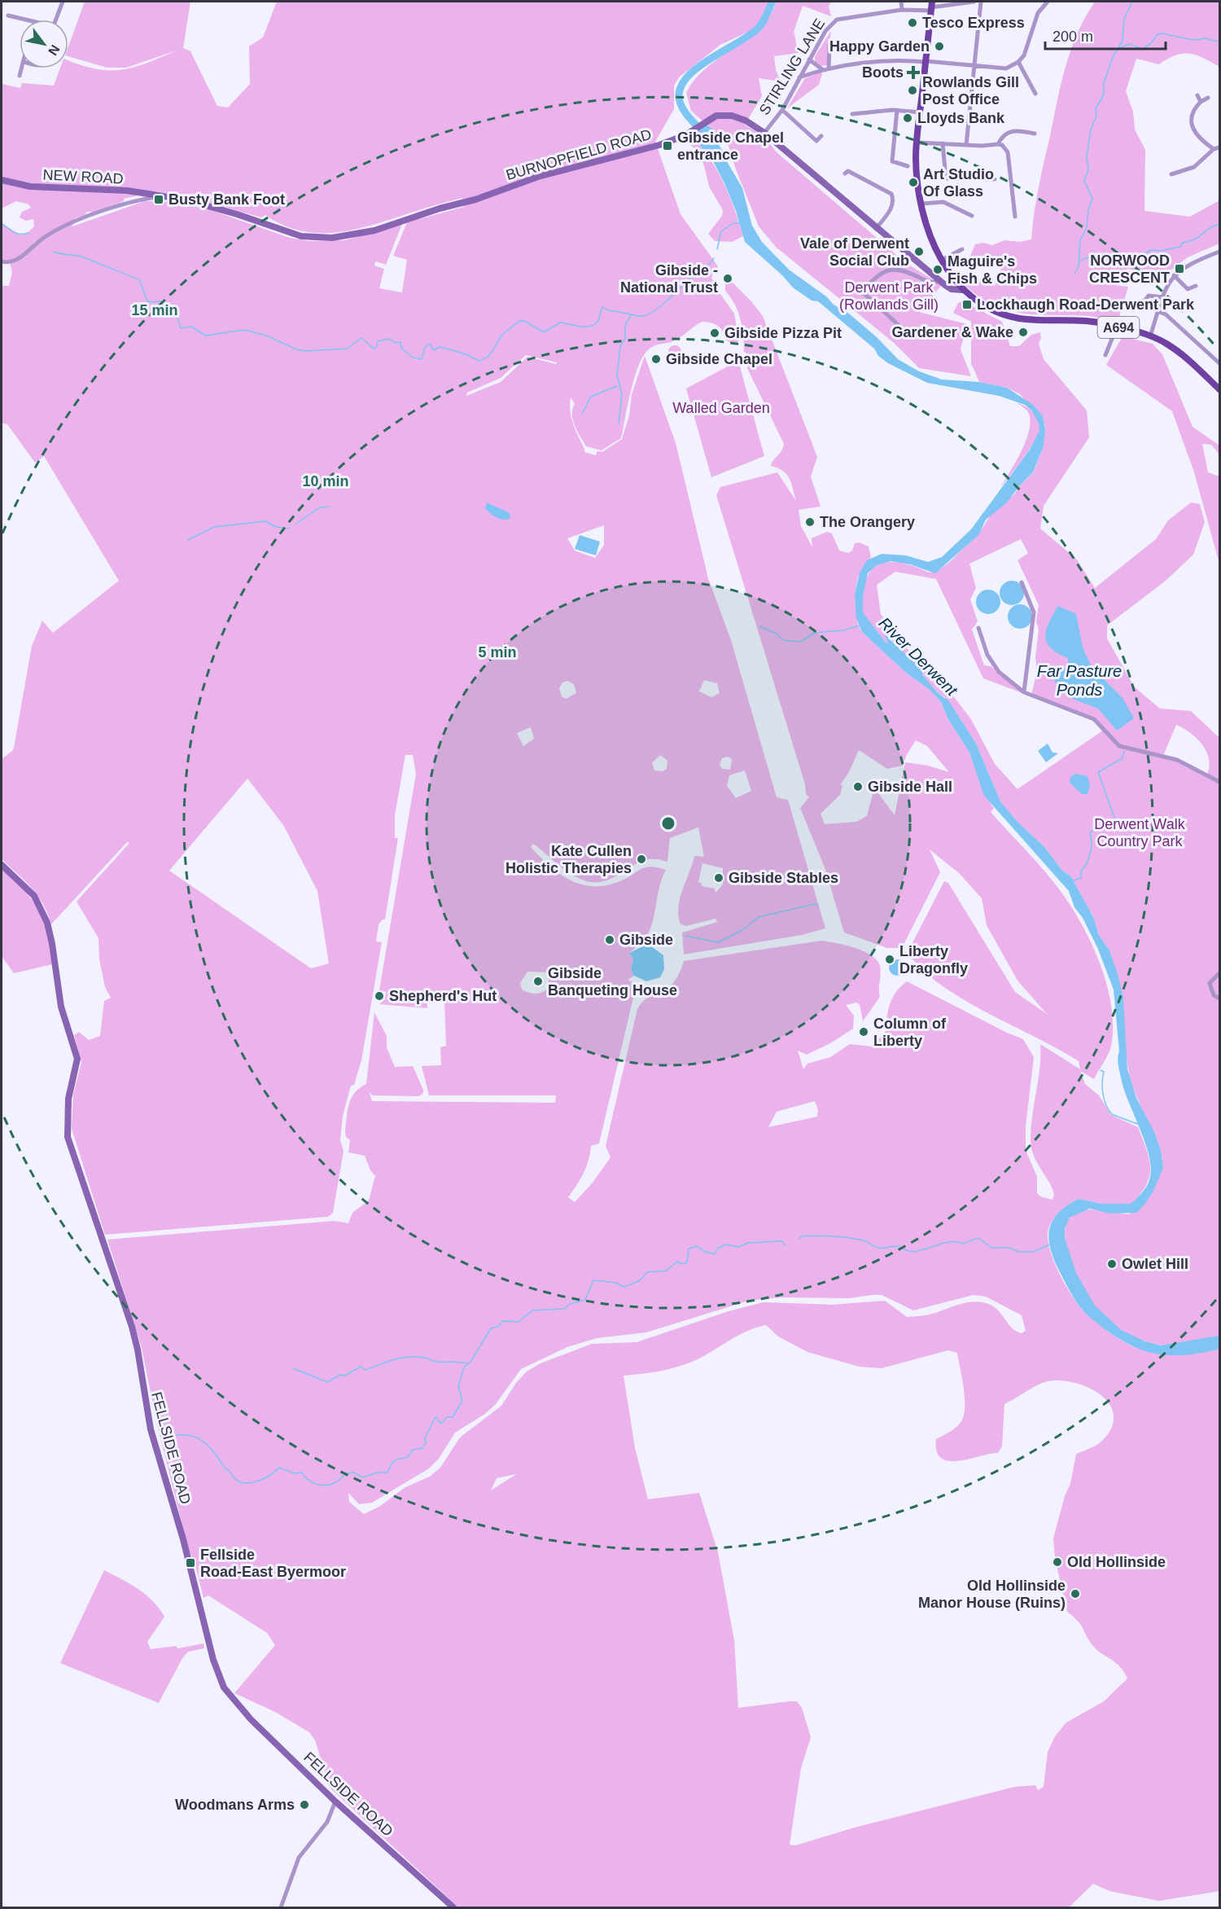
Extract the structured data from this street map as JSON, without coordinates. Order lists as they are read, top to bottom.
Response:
{
  "streets": {
    "main road": ["A694"],
    "street": [
      "STIRLING LANE",
      "BURNOPFIELD ROAD",
      "NEW ROAD",
      "FELLSIDE ROAD"
    ]
  },
  "crossings": [
    ["STIRLING LANE", "BURNOPFIELD ROAD"],
    ["STIRLING LANE", "A694"],
    ["BURNOPFIELD ROAD", "NEW ROAD"],
    ["BURNOPFIELD ROAD", "A694"]
  ],
  "water": ["River Derwent", "Far Pasture Ponds"],
  "parks": ["Derwent Park (Rowlands Gill)", "Walled Garden", "Derwent Walk Country Park"],
  "places": {
    "other": [
      "Tesco Express",
      "Happy Garden",
      "Rowlands Gill Post Office",
      "Lloyds Bank",
      "Art Studio Of Glass",
      "Vale of Derwent Social Club",
      "Maguire's Fish & Chips",
      "Gibside - National Trust",
      "Gardener & Wake",
      "Gibside Pizza Pit",
      "Gibside Chapel",
      "The Orangery",
      "Gibside Hall",
      "Kate Cullen Holistic Therapies",
      "Gibside Stables",
      "Gibside",
      "Liberty Dragonfly",
      "Gibside Banqueting House",
      "Shepherd's Hut",
      "Column of Liberty",
      "Owlet Hill",
      "Old Hollinside",
      "Old Hollinside Manor House (Ruins)",
      "Woodmans Arms"
    ],
    "health": ["Boots"],
    "transit": [
      "Gibside Chapel entrance",
      "Busty Bank Foot",
      "NORWOOD CRESCENT",
      "Lockhaugh Road-Derwent Park",
      "Fellside Road-East Byermoor"
    ]
  },
  "scale_bar": "200 m",
  "north": "bottom right",
  "rings": ["15 min", "10 min", "5 min"]
}
